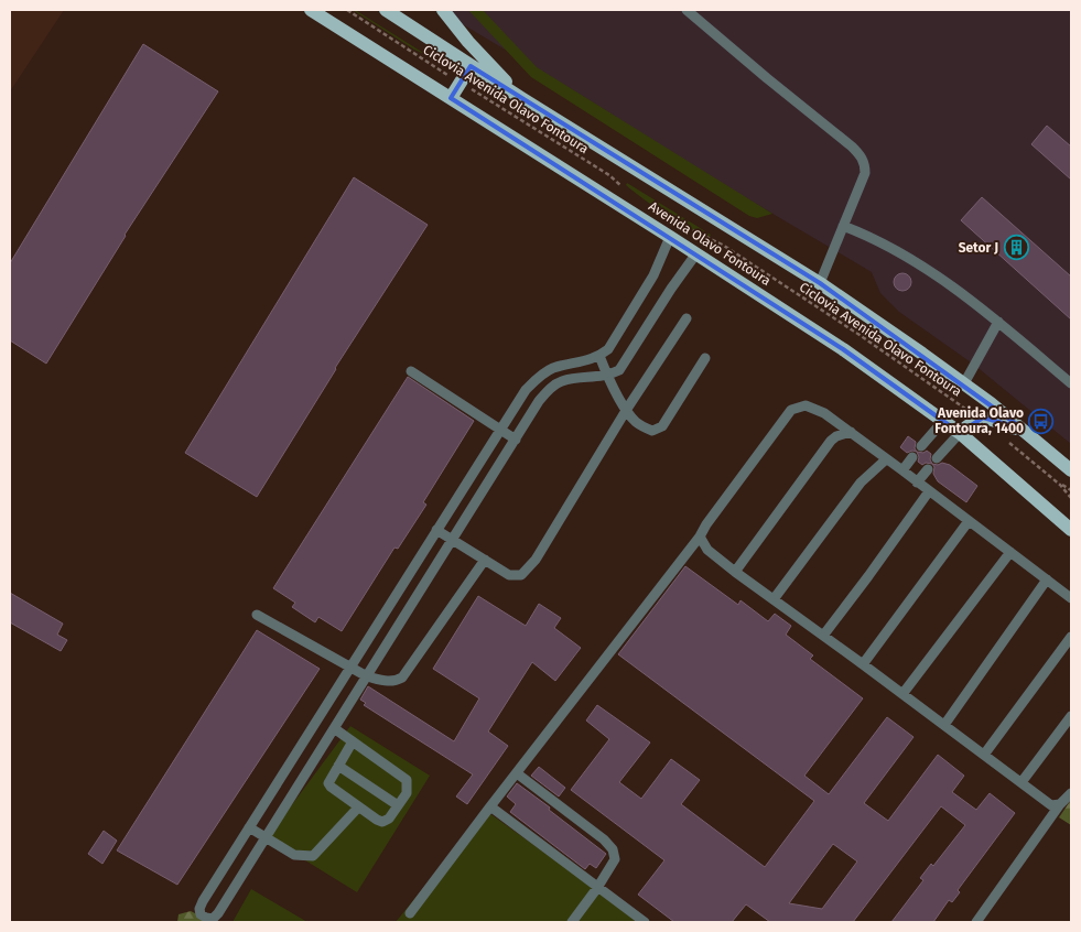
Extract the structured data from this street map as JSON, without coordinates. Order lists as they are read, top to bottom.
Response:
{
  "streets": {
    "main road": ["Avenida Olavo Fontoura"],
    "path": ["Ciclovia Avenida Olavo Fontoura"]
  },
  "places": {
    "building": ["Setor J"],
    "bus stop": ["Avenida Olavo Fontoura, 1400"]
  }
}
